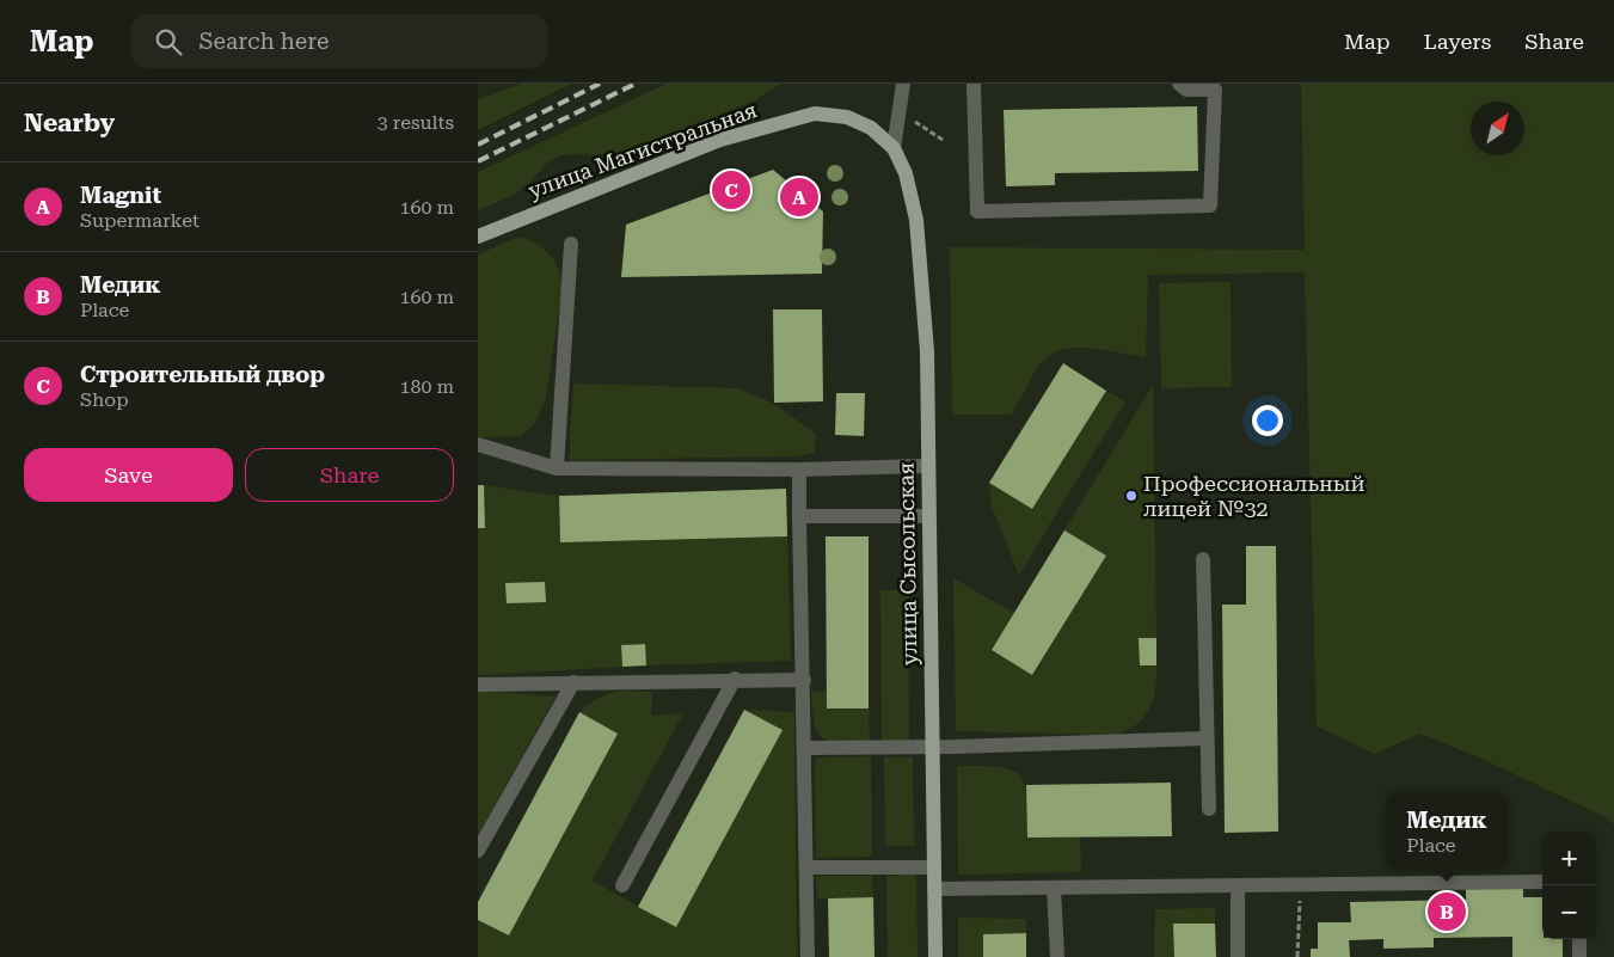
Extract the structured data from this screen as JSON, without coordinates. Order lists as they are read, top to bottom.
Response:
{
  "streets": {
    "main road": ["улица Магистральная", "улица Сысольская"]
  },
  "crossings": [
    ["улица Магистральная", "улица Сысольская"]
  ],
  "places": ["Профессиональный лицей №32"],
  "north": "top right",
  "page": {
    "header": "Map",
    "search": "Search here",
    "nav": ["Map", "Layers", "Share"],
    "heading": ["Nearby", "3 results"],
    "list": [
      {
        "mark": "A",
        "name": "Magnit",
        "note": "Supermarket",
        "value": "160 m"
      },
      {
        "mark": "B",
        "name": "Медик",
        "note": "Place",
        "value": "160 m"
      },
      {
        "mark": "C",
        "name": "Строительный двор",
        "note": "Shop",
        "value": "180 m"
      }
    ],
    "pins": ["C", "A", "B"],
    "buttons": ["Save", "Share"],
    "popup": ["Медик", "Place"],
    "map_buttons": ["+", "−"]
  }
}
